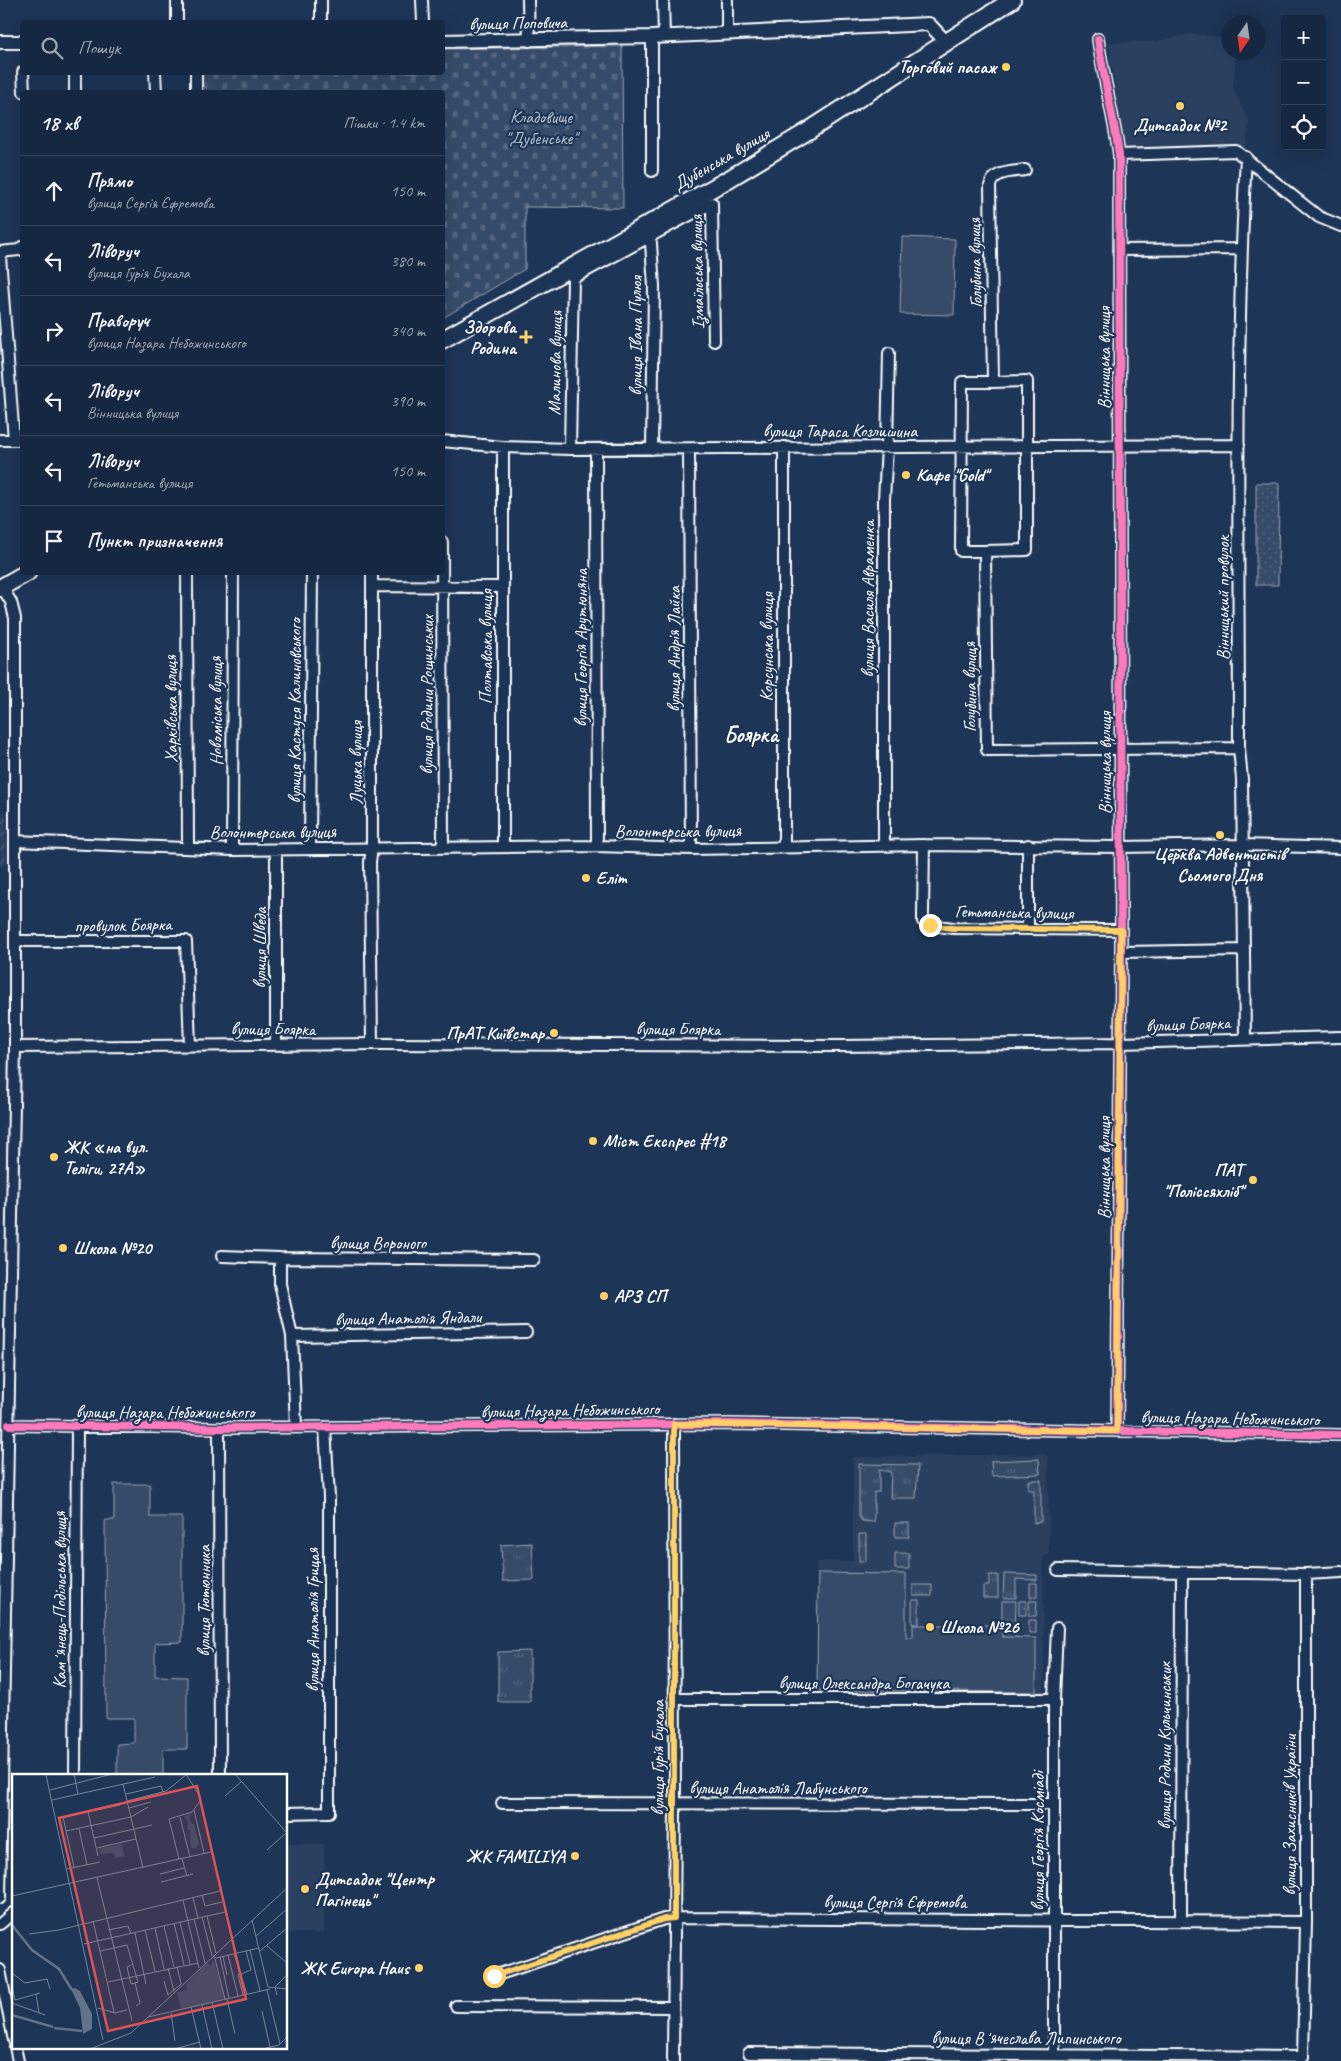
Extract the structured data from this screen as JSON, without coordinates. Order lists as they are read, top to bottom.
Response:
{
  "streets": {
    "main road": ["Дубенська вулиця"],
    "street": [
      "вулиця Поповича",
      "Голубина вулиця",
      "Ізмаїльська вулиця",
      "вулиця Івана Пулюя",
      "Вінницька вулиця",
      "Малинова вулиця",
      "вулиця Тараса Козлишина",
      "Вінницький провулок",
      "вулиця Василя Авраменка",
      "Полтавська вулиця",
      "Корсунська вулиця",
      "вулиця Георгія Арутюняна",
      "вулиця Андрія Лайка",
      "вулиця Родини Рощинських",
      "Харківська вулиця",
      "Новоміська вулиця",
      "вулиця Кастуся Калиновського",
      "Луцька вулиця",
      "Волонтерська вулиця",
      "Гетьманська вулиця",
      "провулок Боярка",
      "вулиця Шведа",
      "вулиця Боярка",
      "вулиця Вороного",
      "вулиця Анатолія Яндали",
      "вулиця Назара Небожинського",
      "Камʼянець-Подільська вулиця",
      "вулиця Тютюнника",
      "вулиця Анатолія Грицая",
      "вулиця Олександра Богачука",
      "вулиця Родини Кульчинських",
      "вулиця Гурія Бухала",
      "вулиця Анатолія Лабунського",
      "вулиця Захисників України",
      "вулиця Георгія Косміаді",
      "вулиця Сергія Єфремова",
      "вулиця Вʼячеслава Липинського"
    ]
  },
  "crossings": [
    ["вулиця Поповича", "Дубенська вулиця"],
    ["Дубенська вулиця", "Ізмаїльська вулиця"],
    ["Дубенська вулиця", "вулиця Івана Пулюя"],
    ["Дубенська вулиця", "Малинова вулиця"],
    ["Голубина вулиця", "Вінницька вулиця"],
    ["Голубина вулиця", "Вінницький провулок"],
    ["Ізмаїльська вулиця", "вулиця Івана Пулюя"],
    ["Ізмаїльська вулиця", "Малинова вулиця"],
    ["вулиця Івана Пулюя", "Малинова вулиця"],
    ["вулиця Івана Пулюя", "вулиця Тараса Козлишина"],
    ["Вінницька вулиця", "вулиця Тараса Козлишина"],
    ["Вінницька вулиця", "Волонтерська вулиця"],
    ["Вінницька вулиця", "Гетьманська вулиця"],
    ["Вінницька вулиця", "вулиця Боярка"],
    ["Вінницька вулиця", "вулиця Назара Небожинського"],
    ["Малинова вулиця", "вулиця Тараса Козлишина"],
    ["вулиця Тараса Козлишина", "Вінницький провулок"],
    ["вулиця Тараса Козлишина", "вулиця Василя Авраменка"],
    ["вулиця Тараса Козлишина", "Полтавська вулиця"],
    ["вулиця Тараса Козлишина", "Корсунська вулиця"],
    ["вулиця Тараса Козлишина", "вулиця Георгія Арутюняна"],
    ["вулиця Тараса Козлишина", "вулиця Андрія Лайка"],
    ["Вінницький провулок", "Волонтерська вулиця"],
    ["Вінницький провулок", "вулиця Боярка"],
    ["вулиця Василя Авраменка", "Волонтерська вулиця"],
    ["Полтавська вулиця", "Волонтерська вулиця"],
    ["Корсунська вулиця", "Волонтерська вулиця"],
    ["вулиця Георгія Арутюняна", "Волонтерська вулиця"],
    ["вулиця Андрія Лайка", "Волонтерська вулиця"],
    ["вулиця Родини Рощинських", "Волонтерська вулиця"],
    ["Харківська вулиця", "Волонтерська вулиця"],
    ["Новоміська вулиця", "Волонтерська вулиця"],
    ["вулиця Кастуся Калиновського", "Волонтерська вулиця"],
    ["Луцька вулиця", "Волонтерська вулиця"],
    ["Луцька вулиця", "вулиця Боярка"],
    ["Волонтерська вулиця", "Гетьманська вулиця"],
    ["Волонтерська вулиця", "вулиця Шведа"],
    ["провулок Боярка", "вулиця Боярка"],
    ["вулиця Шведа", "вулиця Боярка"],
    ["вулиця Назара Небожинського", "Камʼянець-Подільська вулиця"],
    ["вулиця Назара Небожинського", "вулиця Тютюнника"],
    ["вулиця Назара Небожинського", "вулиця Анатолія Грицая"],
    ["вулиця Назара Небожинського", "вулиця Гурія Бухала"],
    ["вулиця Олександра Богачука", "вулиця Гурія Бухала"],
    ["вулиця Олександра Богачука", "вулиця Георгія Косміаді"],
    ["вулиця Родини Кульчинських", "вулиця Сергія Єфремова"],
    ["вулиця Гурія Бухала", "вулиця Анатолія Лабунського"],
    ["вулиця Гурія Бухала", "вулиця Сергія Єфремова"],
    ["вулиця Анатолія Лабунського", "вулиця Георгія Косміаді"],
    ["вулиця Захисників України", "вулиця Сергія Єфремова"],
    ["вулиця Захисників України", "вулиця Вʼячеслава Липинського"],
    ["вулиця Георгія Косміаді", "вулиця Сергія Єфремова"],
    ["вулиця Георгія Косміаді", "вулиця Вʼячеслава Липинського"]
  ],
  "districts": ["Боярка"],
  "parks": ["Кладовище \"Дубенське\""],
  "places": {
    "other": [
      "Торговий пасаж",
      "Дитсадок №2",
      "Кафе \"Gold\"",
      "Церква Адвентистів Сьомого Дня",
      "Еліт",
      "ПрАТ Київстар",
      "Міст Експрес #18",
      "ЖК «на вул. Теліги, 27А»",
      "ПАТ \"Поліссяхліб\"",
      "Школа №20",
      "АРЗ СП",
      "Школа №26",
      "ЖК FAMILIYA",
      "Дитсадок \"Центр Пагінець\"",
      "ЖК Europa Haus"
    ],
    "health": ["Здорова Родина"]
  },
  "north": "bottom",
  "page": {
    "map_buttons": ["+", "−"],
    "search": "Пошук",
    "heading": ["18 хв", "Пішки · 1.4 km"],
    "list": [
      ["Прямо", "вулиця Сергія Єфремова", "150 m"],
      ["Ліворуч", "вулиця Гурія Бухала", "380 m"],
      ["Праворуч", "вулиця Назара Небожинського", "340 m"],
      ["Ліворуч", "Вінницька вулиця", "390 m"],
      ["Ліворуч", "Гетьманська вулиця", "150 m"],
      "Пункт призначення"
    ]
  }
}
